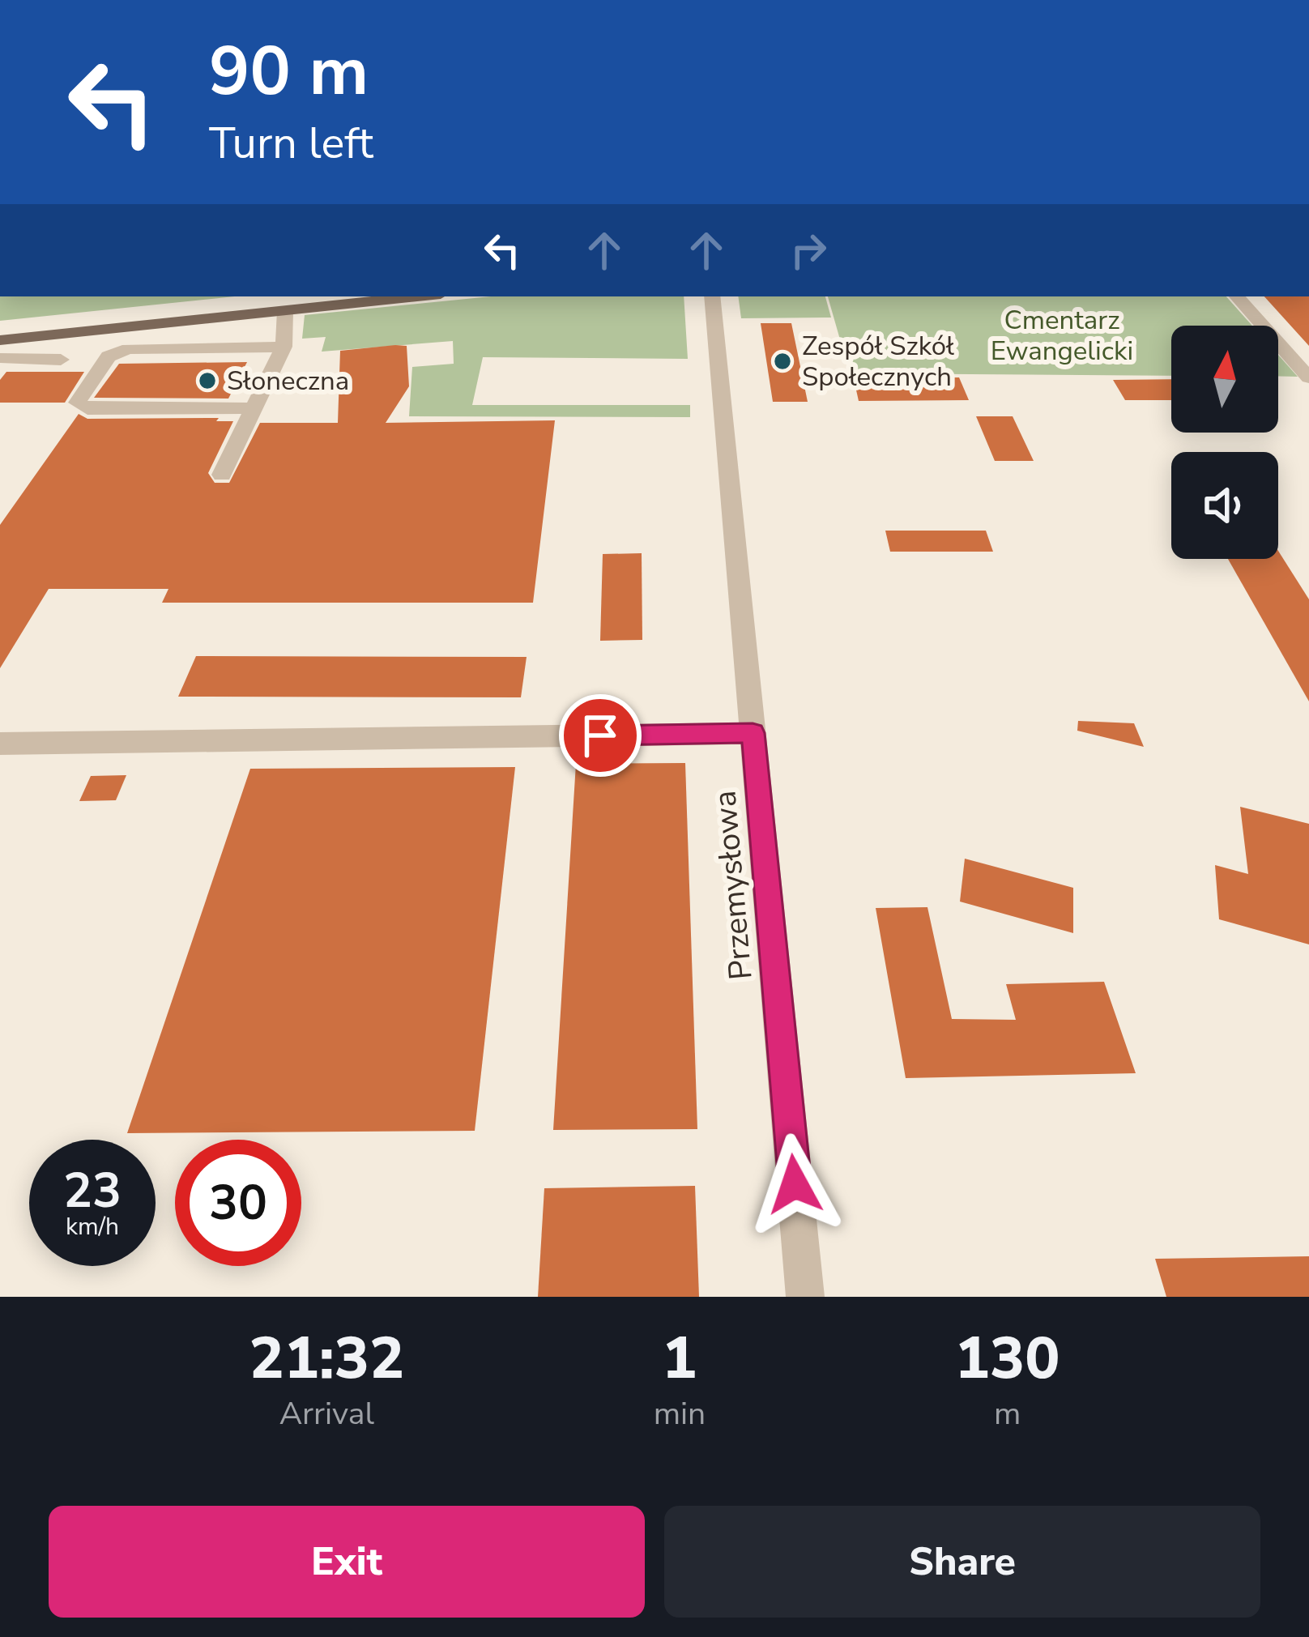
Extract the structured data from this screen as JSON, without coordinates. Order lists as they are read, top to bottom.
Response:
{
  "streets": {
    "street": ["Przemysłowa"]
  },
  "parks": ["Cmentarz Ewangelicki"],
  "places": ["Zespół Szkół Społecznych", "Słoneczna"],
  "north": "top",
  "page": {
    "turn": ["90 m", "Turn left"],
    "speed": "23 km/h",
    "limit": "30",
    "eta": [
      "21:32",
      "Arrival",
      "1",
      "min",
      "130",
      "m"
    ],
    "buttons": ["Exit", "Share"]
  }
}
